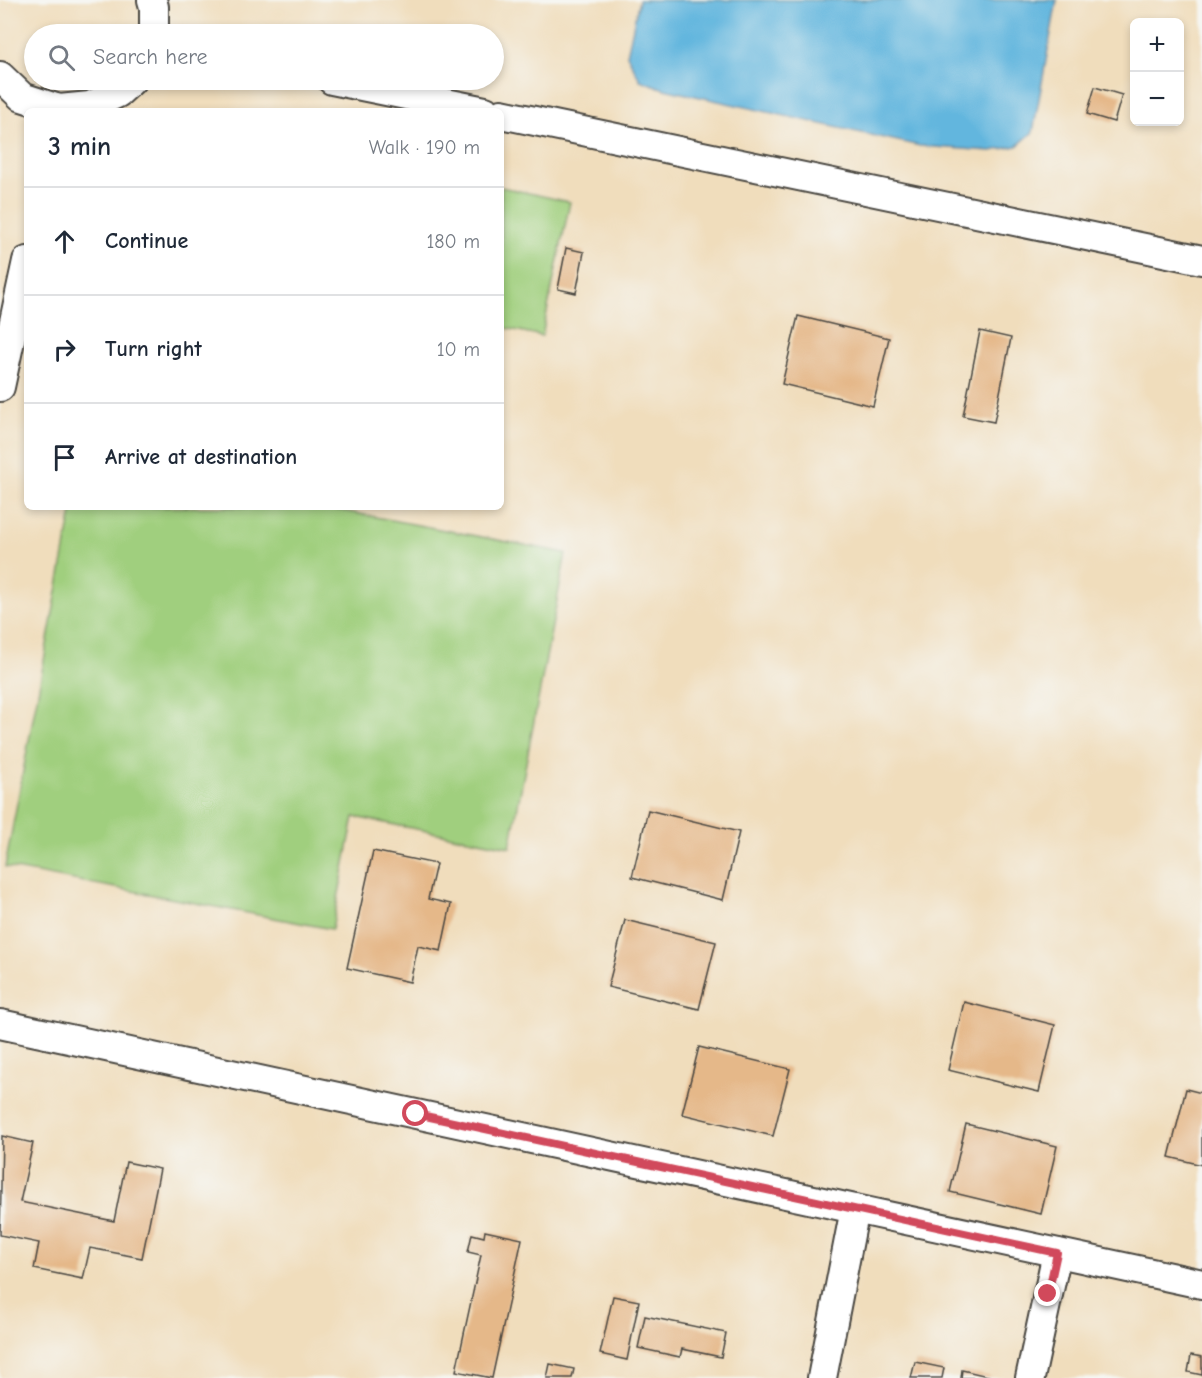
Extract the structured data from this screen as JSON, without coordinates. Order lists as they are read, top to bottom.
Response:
{
  "page": {
    "map_buttons": ["+", "−"],
    "search": "Search here",
    "heading": ["3 min", "Walk · 190 m"],
    "list": [
      ["Continue", "180 m"],
      ["Turn right", "10 m"],
      "Arrive at destination"
    ]
  }
}
